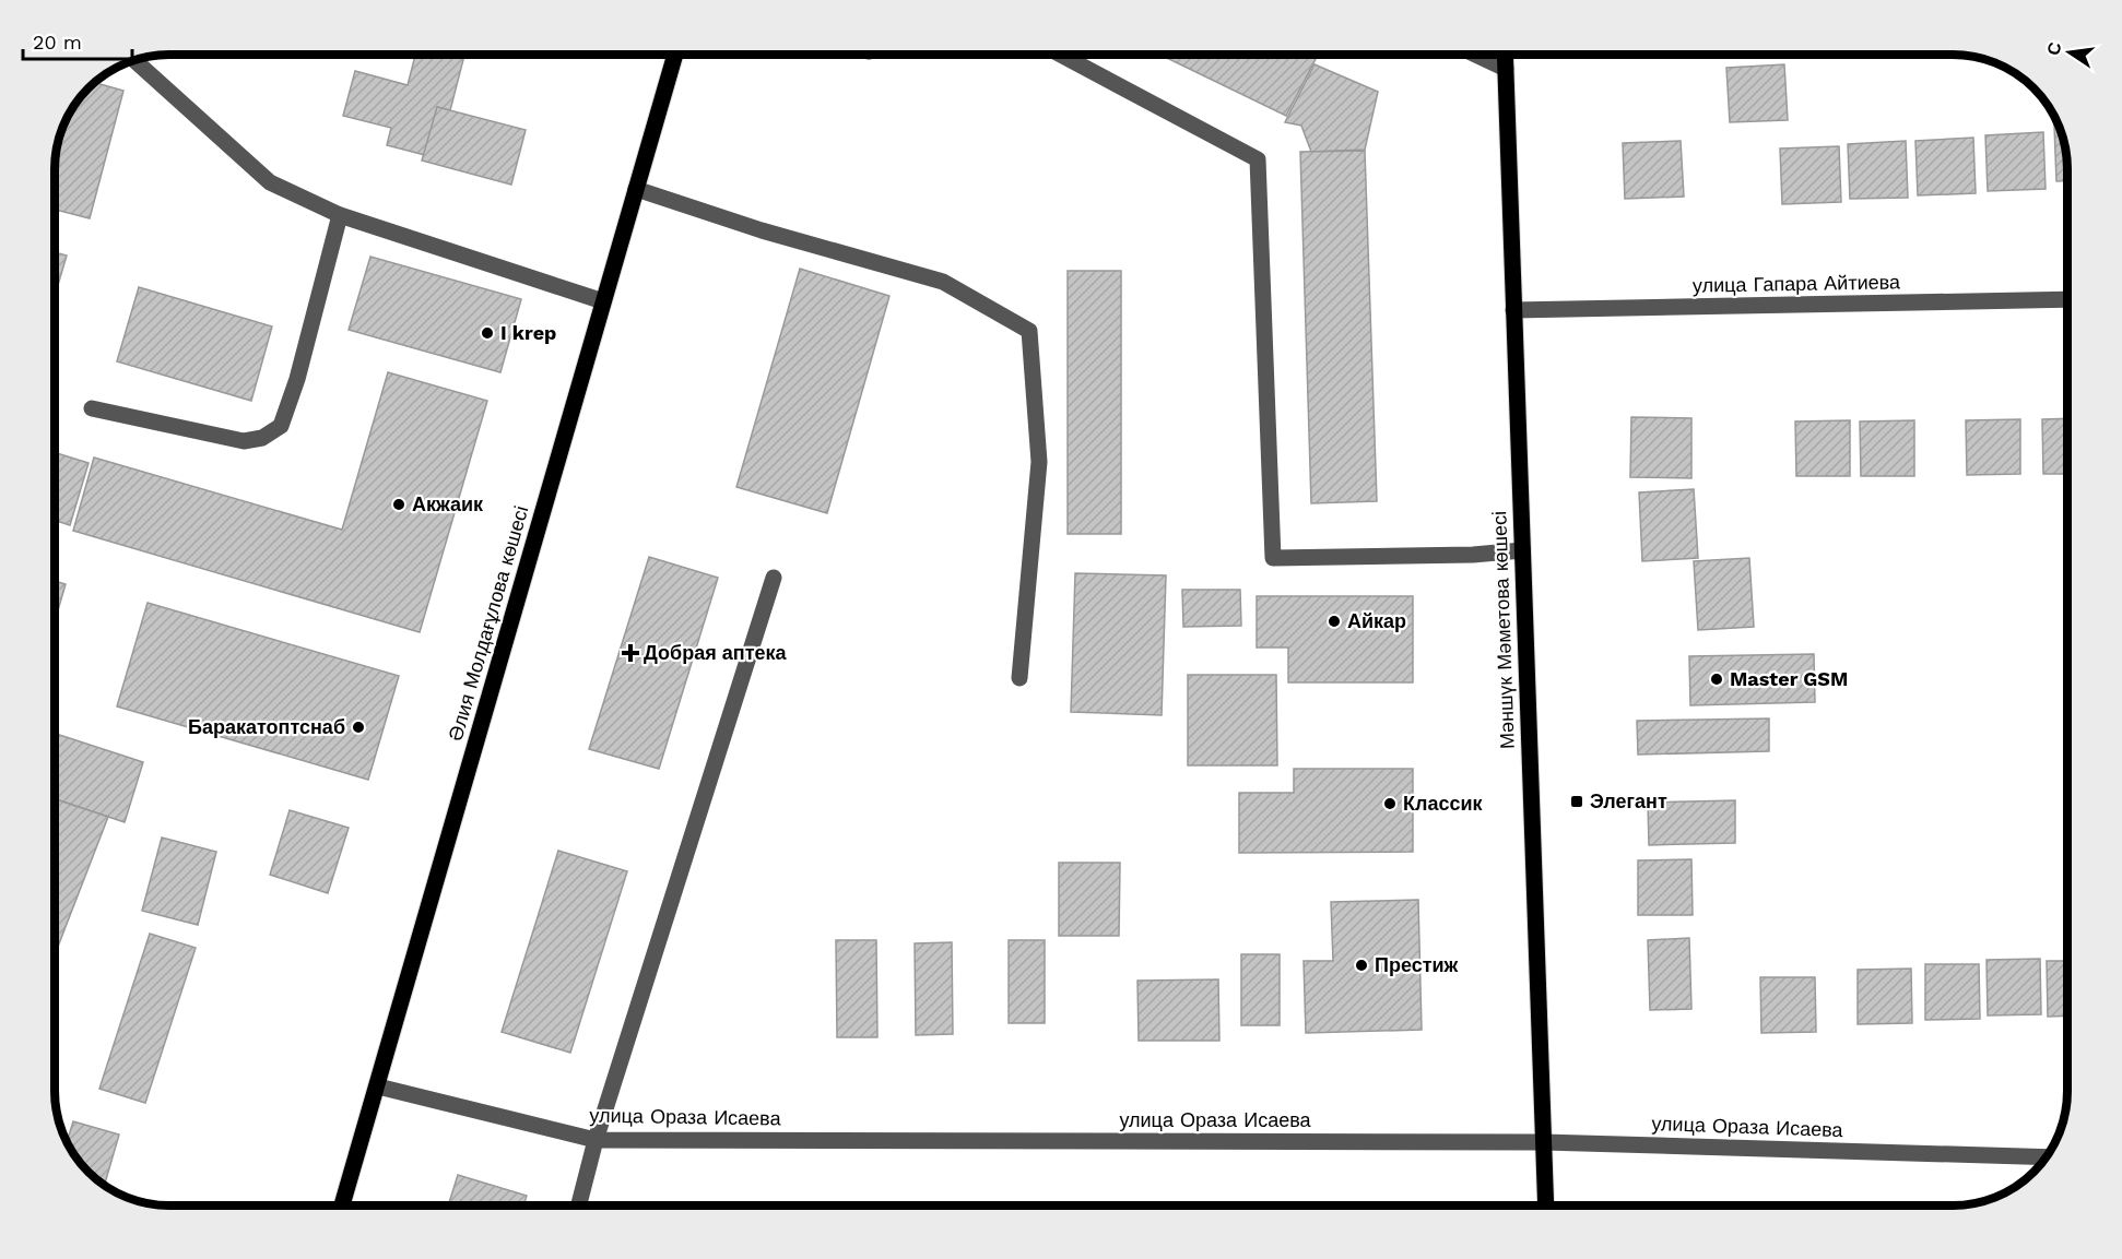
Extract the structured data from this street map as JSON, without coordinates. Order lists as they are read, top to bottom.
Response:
{
  "streets": {
    "main road": ["Әлия Молдағұлова көшесі", "Мәншүк Мәметова көшесі"],
    "street": ["улица Гапара Айтиева", "улица Ораза Исаева"]
  },
  "crossings": [
    ["улица Гапара Айтиева", "Мәншүк Мәметова көшесі"],
    ["Әлия Молдағұлова көшесі", "улица Ораза Исаева"],
    ["Мәншүк Мәметова көшесі", "улица Ораза Исаева"]
  ],
  "places": {
    "other": [
      "I krep",
      "Акжаик",
      "Айкар",
      "Master GSM",
      "Баракатоптснаб",
      "Классик",
      "Престиж"
    ],
    "health": ["Добрая аптека"],
    "transit": ["Элегант"]
  },
  "scale_bar": "20 m",
  "north": "left"
}
